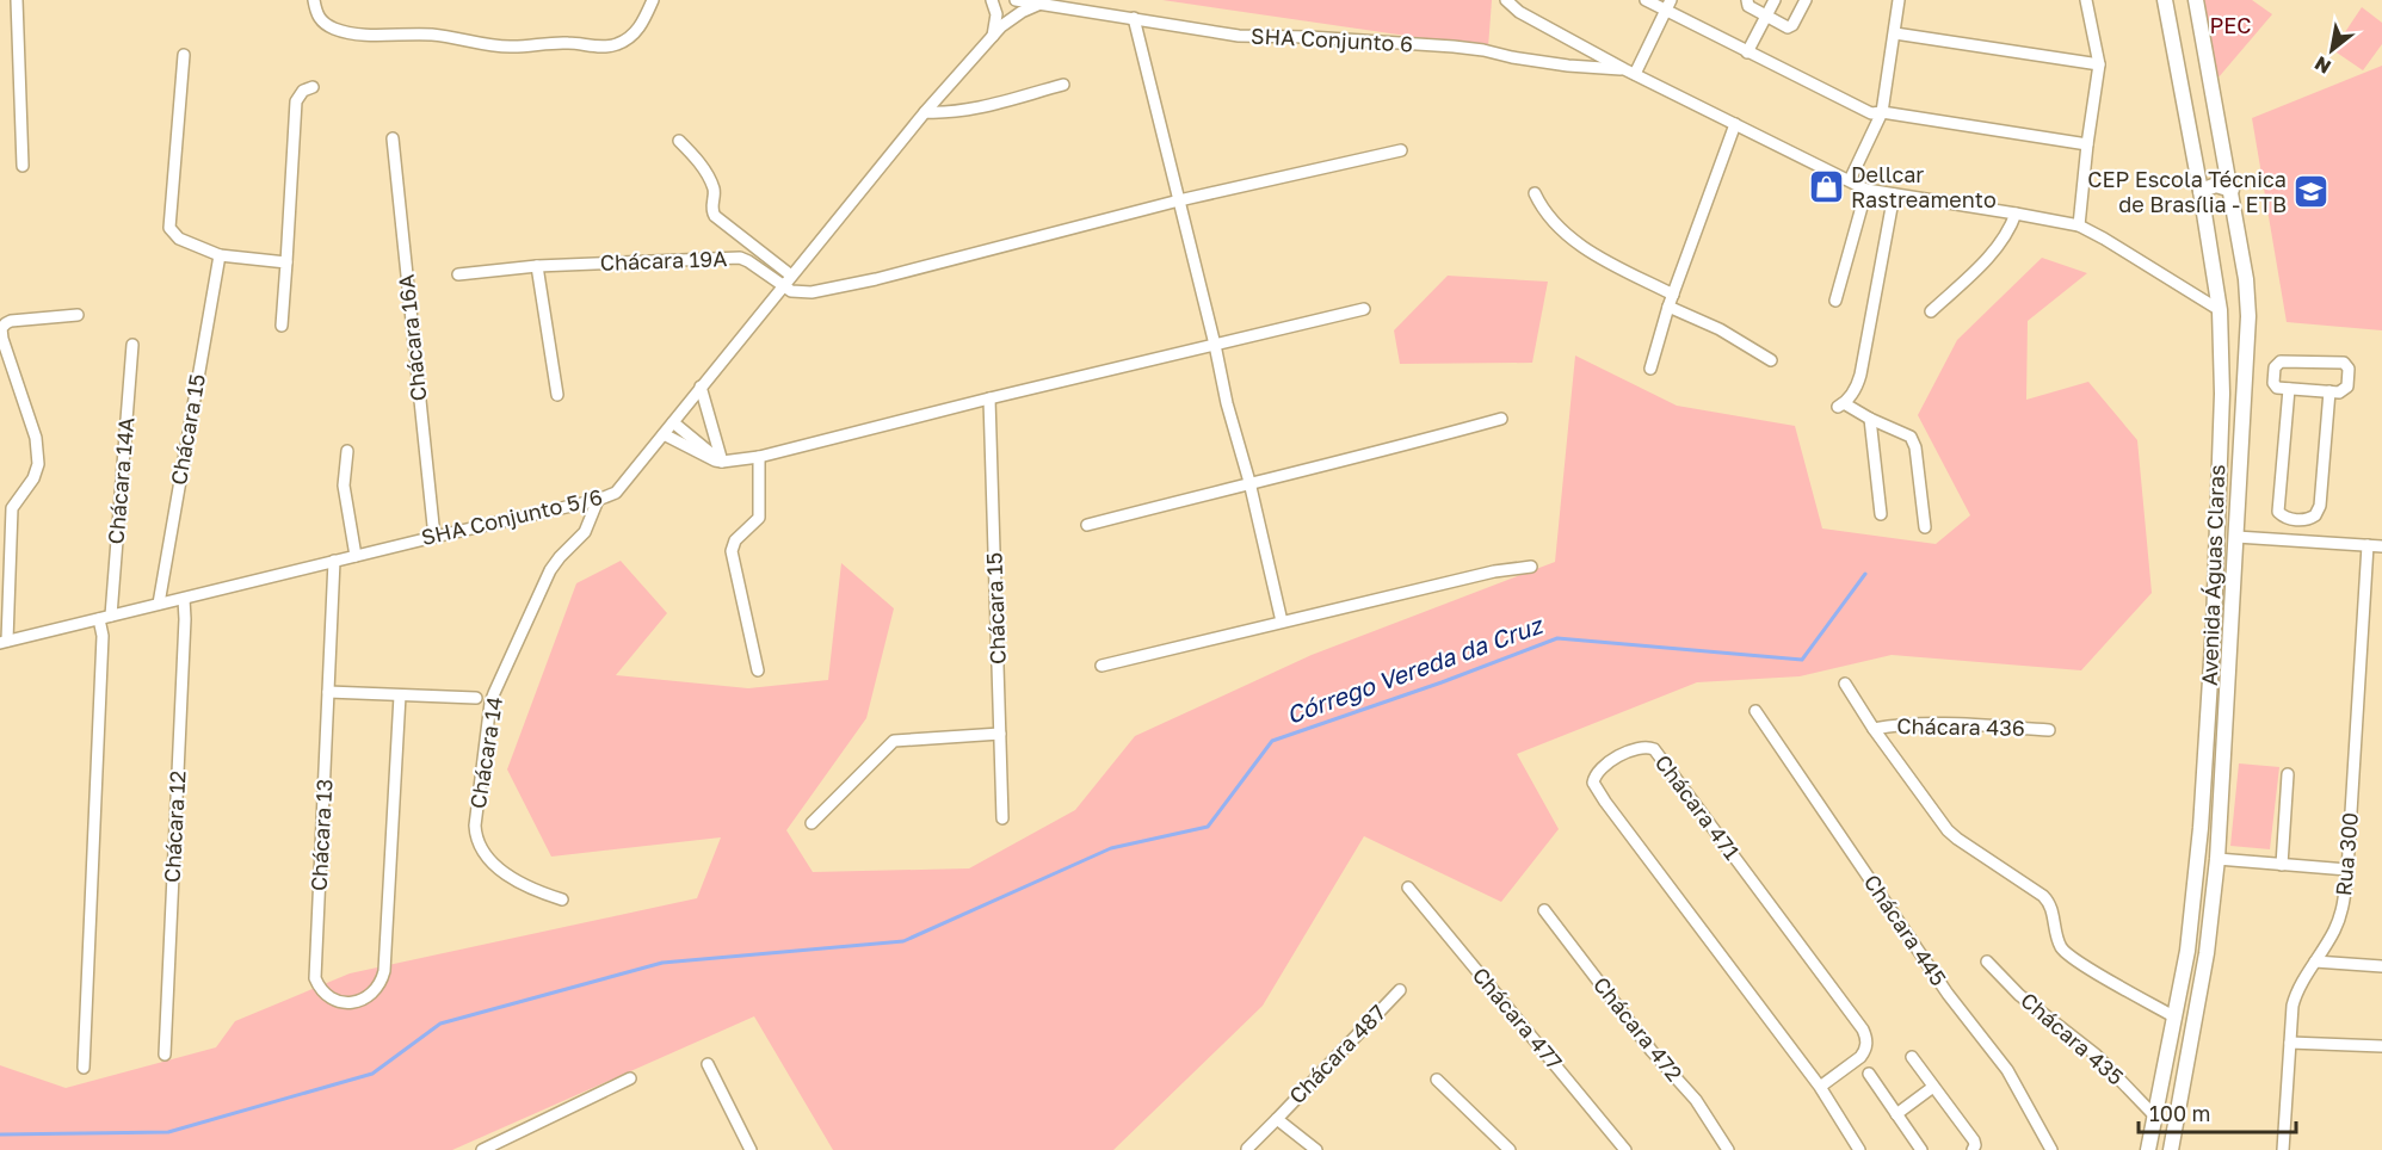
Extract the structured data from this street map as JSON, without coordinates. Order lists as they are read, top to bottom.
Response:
{
  "streets": {
    "main road": ["Avenida Águas Claras"],
    "street": [
      "SHA Conjunto 6",
      "Chácara 19A",
      "Chácara 16A",
      "Chácara 15",
      "Chácara 14A",
      "SHA Conjunto 5/6",
      "Chácara 436",
      "Chácara 14",
      "Chácara 471",
      "Chácara 12",
      "Chácara 13",
      "Rua 300",
      "Chácara 445",
      "Chácara 477",
      "Chácara 472",
      "Chácara 435",
      "Chácara 487"
    ]
  },
  "crossings": [
    ["SHA Conjunto 6", "SHA Conjunto 5/6"],
    ["Chácara 19A", "SHA Conjunto 5/6"],
    ["Chácara 16A", "SHA Conjunto 5/6"],
    ["Chácara 15", "SHA Conjunto 5/6"],
    ["Chácara 14A", "SHA Conjunto 5/6"],
    ["SHA Conjunto 5/6", "Chácara 14"],
    ["SHA Conjunto 5/6", "Chácara 12"],
    ["SHA Conjunto 5/6", "Chácara 13"],
    ["Avenida Águas Claras", "Chácara 436"],
    ["Avenida Águas Claras", "Chácara 435"]
  ],
  "water": ["Córrego Vereda da Cruz"],
  "parks": ["PEC"],
  "places": {
    "shop": ["Dellcar Rastreamento"],
    "school or university": ["CEP Escola Técnica de Brasília - ETB"]
  },
  "scale_bar": "100 m",
  "north": "bottom left"
}
